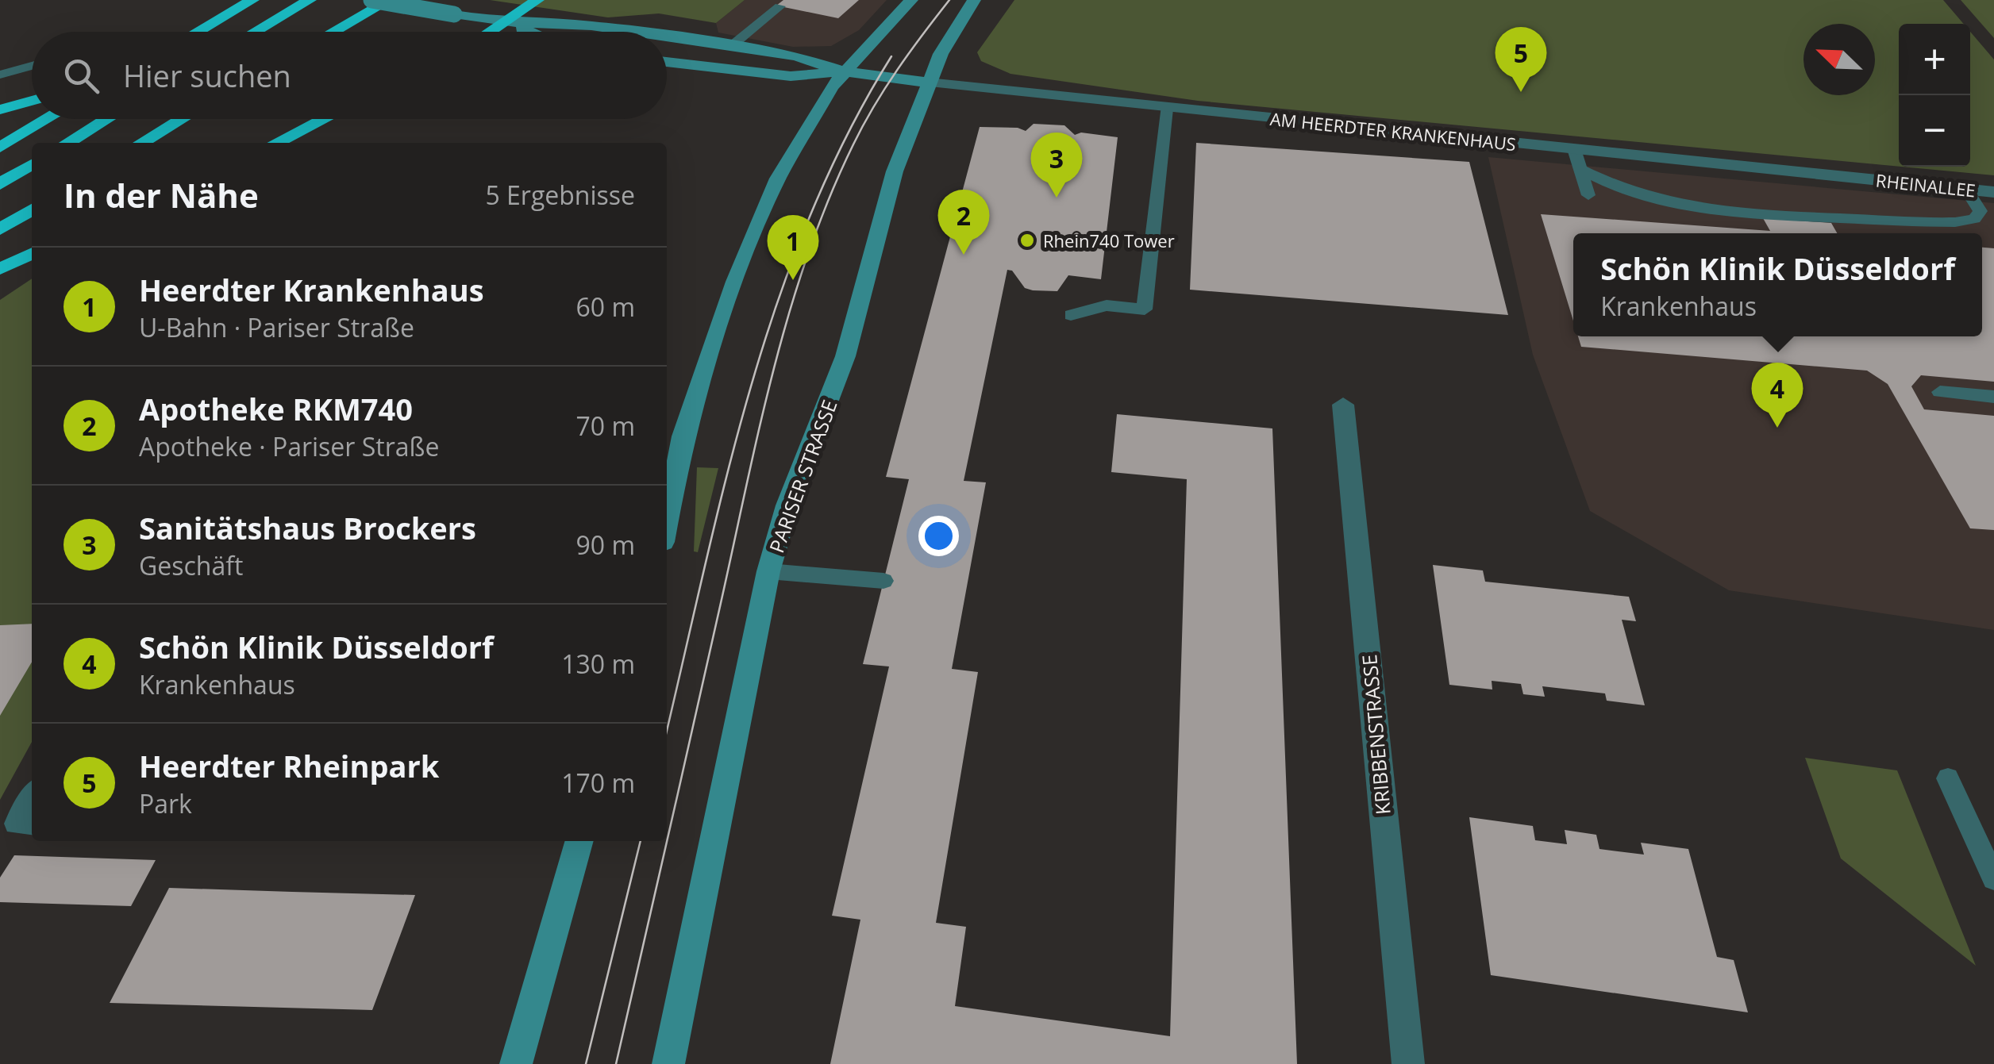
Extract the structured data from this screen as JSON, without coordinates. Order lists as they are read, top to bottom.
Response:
{
  "streets": {
    "main road": ["PARISER STRASSE"],
    "street": ["AM HEERDTER KRANKENHAUS", "RHEINALLEE", "KRIBBENSTRASSE"]
  },
  "crossings": [
    ["AM HEERDTER KRANKENHAUS", "RHEINALLEE"],
    ["AM HEERDTER KRANKENHAUS", "PARISER STRASSE"]
  ],
  "places": ["Rhein740 Tower"],
  "north": "top left",
  "page": {
    "map_buttons": ["+", "−"],
    "pins": [
      "5",
      "3",
      "2",
      "1",
      "4"
    ],
    "search": "Hier suchen",
    "heading": ["In der Nähe", "5 Ergebnisse"],
    "popup": ["Schön Klinik Düsseldorf", "Krankenhaus"],
    "list": [
      {
        "mark": "1",
        "name": "Heerdter Krankenhaus",
        "note": "U-Bahn · Pariser Straße",
        "value": "60 m"
      },
      {
        "mark": "2",
        "name": "Apotheke RKM740",
        "note": "Apotheke · Pariser Straße",
        "value": "70 m"
      },
      {
        "mark": "3",
        "name": "Sanitätshaus Brockers",
        "note": "Geschäft",
        "value": "90 m"
      },
      {
        "mark": "4",
        "name": "Schön Klinik Düsseldorf",
        "note": "Krankenhaus",
        "value": "130 m"
      },
      {
        "mark": "5",
        "name": "Heerdter Rheinpark",
        "note": "Park",
        "value": "170 m"
      }
    ]
  }
}
